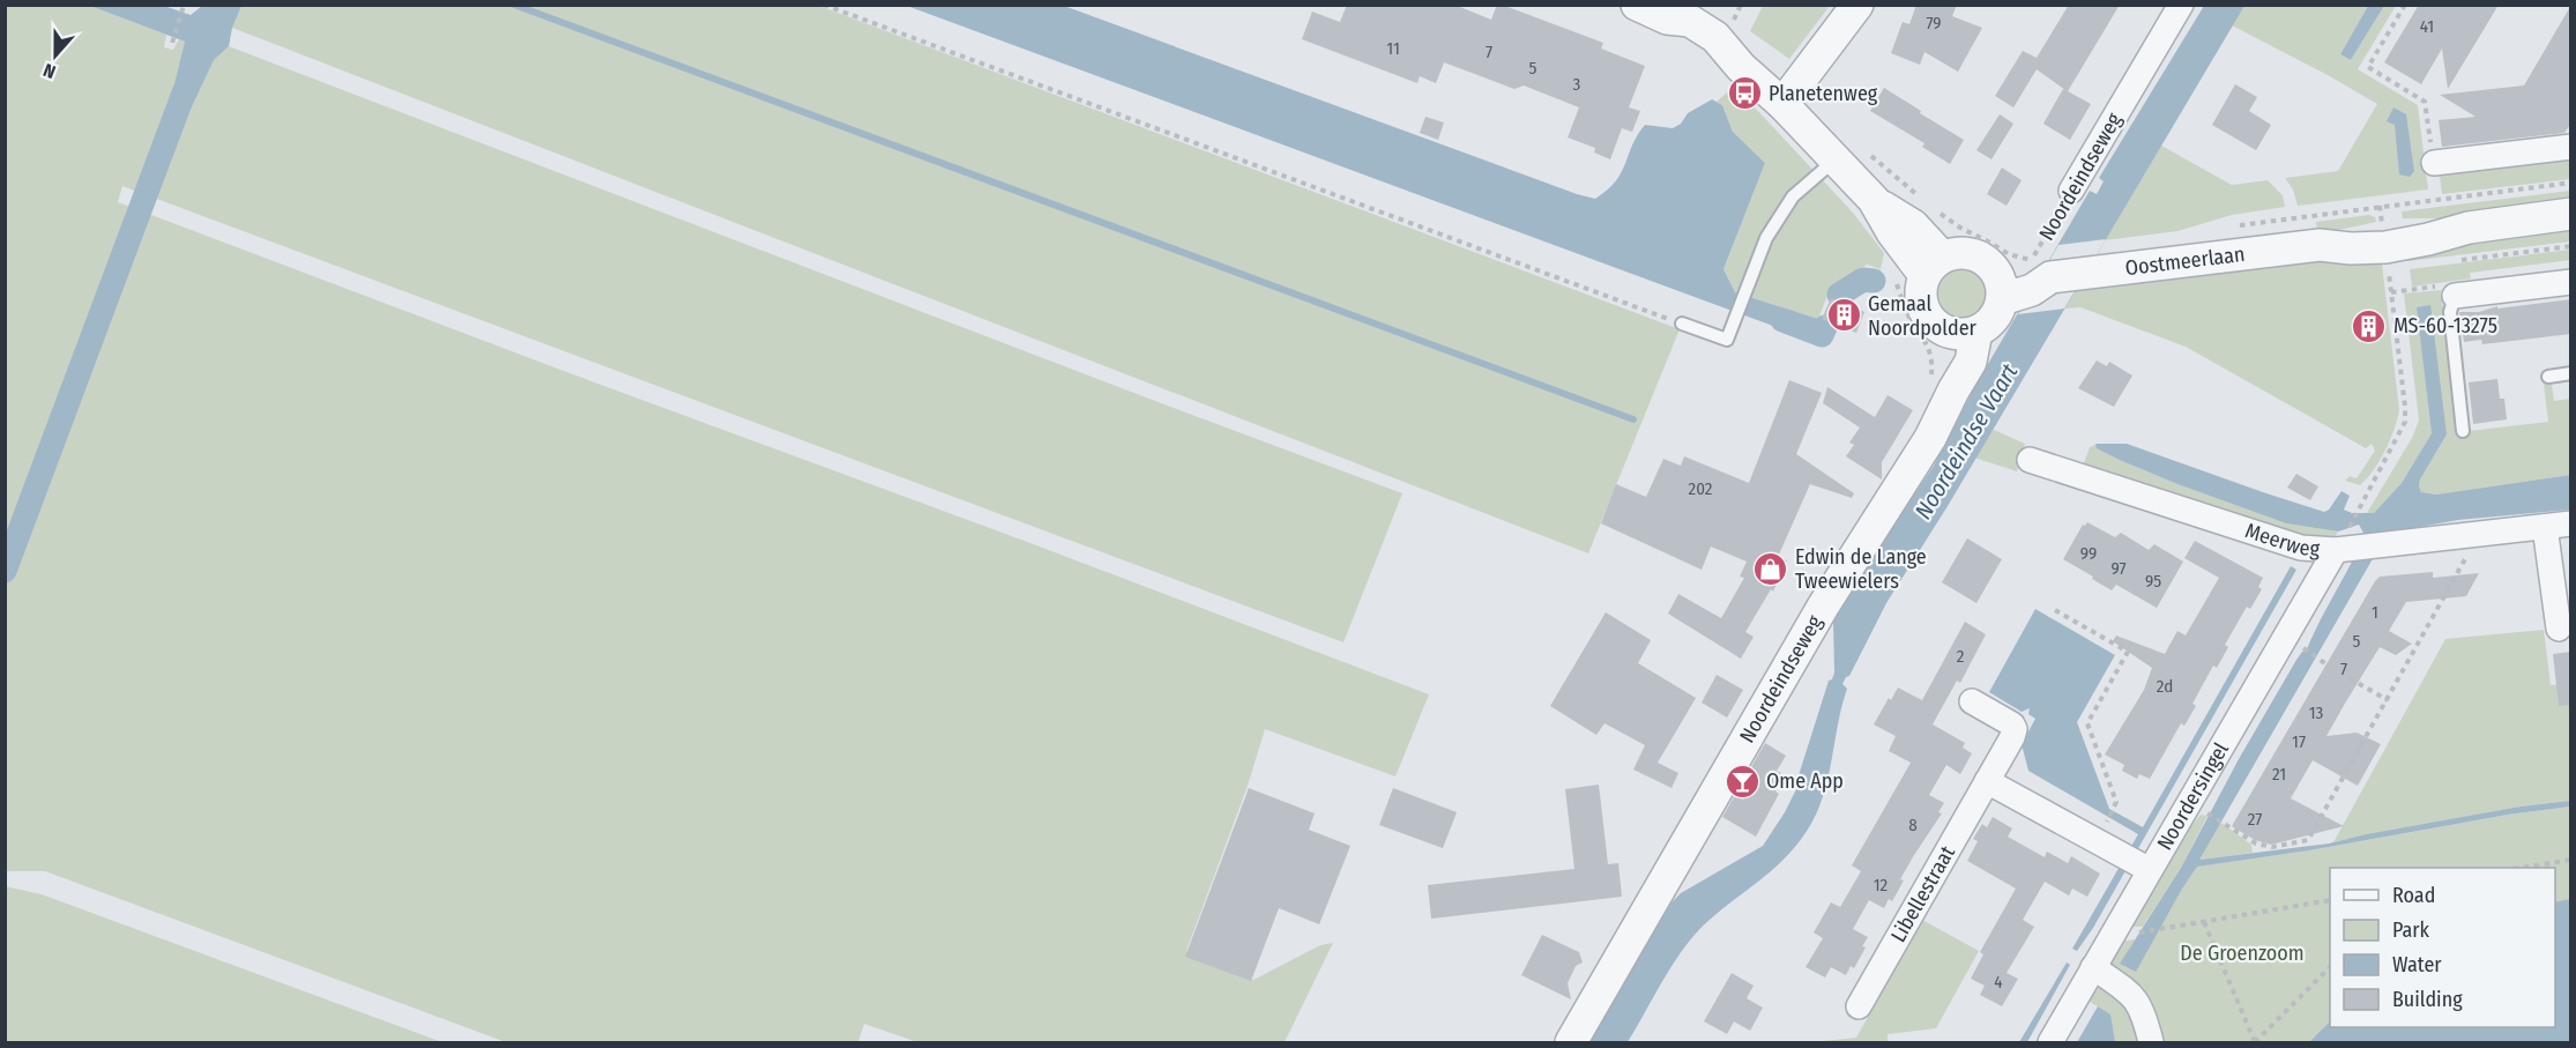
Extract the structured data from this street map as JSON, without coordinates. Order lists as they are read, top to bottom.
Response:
{
  "streets": {
    "street": [
      "Noordeindseweg",
      "Oostmeerlaan",
      "Meerweg",
      "Noordersingel",
      "Libellestraat"
    ]
  },
  "crossings": [
    ["Noordeindseweg", "Oostmeerlaan"],
    ["Meerweg", "Noordersingel"]
  ],
  "water": ["Noordeindse Vaart"],
  "parks": ["De Groenzoom"],
  "places": {
    "bus stop": ["Planetenweg"],
    "building": ["Gemaal Noordpolder", "MS-60-13275"],
    "shop": ["Edwin de Lange Tweewielers"],
    "bar": ["Ome App"]
  },
  "house_numbers": [
    "79",
    "41",
    "11",
    "7",
    "5",
    "3",
    "202",
    "99",
    "97",
    "95",
    "1",
    "5",
    "2",
    "7",
    "2d",
    "13",
    "17",
    "21",
    "27",
    "8",
    "12",
    "4"
  ],
  "legend": [
    "Road",
    "Park",
    "Water",
    "Building"
  ],
  "north": "bottom"
}
